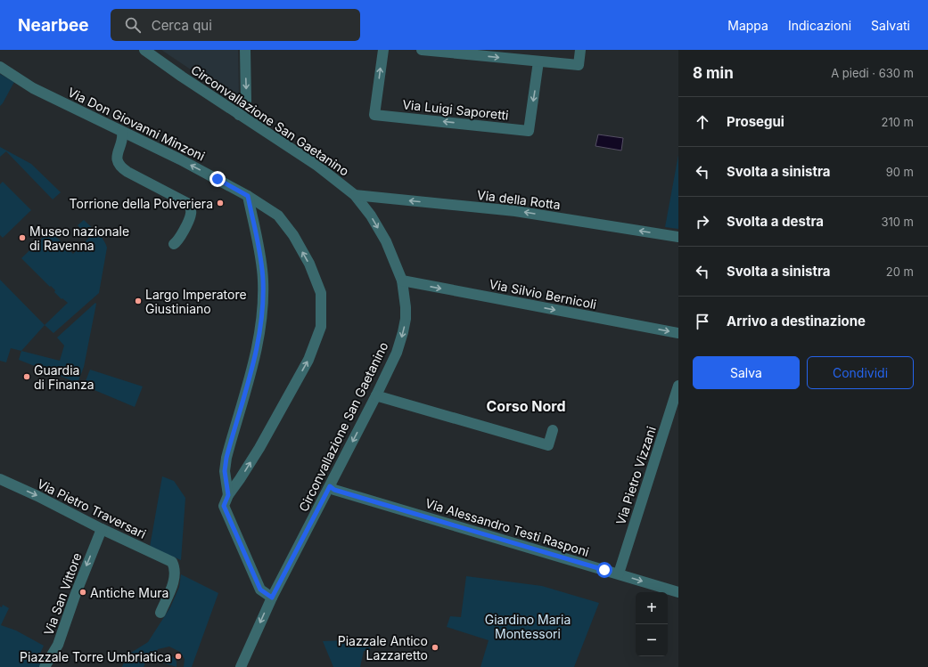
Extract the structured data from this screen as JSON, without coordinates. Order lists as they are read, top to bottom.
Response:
{
  "streets": {
    "street": [
      "Via Luigi Saporetti",
      "Circonvallazione San Gaetanino",
      "Via Don Giovanni Minzoni",
      "Via della Rotta",
      "Via Silvio Bernicoli",
      "Via Pietro Vizzani",
      "Via Pietro Traversari",
      "Via Alessandro Testi Rasponi",
      "Via San Vittore"
    ]
  },
  "crossings": [
    ["Circonvallazione San Gaetanino", "Via della Rotta"],
    ["Circonvallazione San Gaetanino", "Via Silvio Bernicoli"],
    ["Circonvallazione San Gaetanino", "Via Alessandro Testi Rasponi"],
    ["Via Pietro Vizzani", "Via Alessandro Testi Rasponi"],
    ["Via Pietro Traversari", "Via San Vittore"]
  ],
  "one_way": [
    "Circonvallazione San Gaetanino",
    "Via della Rotta",
    "Via Silvio Bernicoli",
    "Via Pietro Traversari",
    "Via San Vittore"
  ],
  "districts": ["Corso Nord"],
  "parks": ["Giardino Maria Montessori"],
  "places": [
    "Torrione della Polveriera",
    "Museo nazionale di Ravenna",
    "Largo Imperatore Giustiniano",
    "Guardia di Finanza",
    "Antiche Mura",
    "Piazzale Antico Lazzaretto",
    "Piazzale Torre Umbriatica"
  ],
  "page": {
    "header": "Nearbee",
    "search": "Cerca qui",
    "nav": ["Mappa", "Indicazioni", "Salvati"],
    "heading": ["8 min", "A piedi · 630 m"],
    "list": [
      ["Prosegui", "210 m"],
      ["Svolta a sinistra", "90 m"],
      ["Svolta a destra", "310 m"],
      ["Svolta a sinistra", "20 m"],
      "Arrivo a destinazione"
    ],
    "buttons": ["Salva", "Condividi"],
    "map_buttons": ["+", "−"]
  }
}
